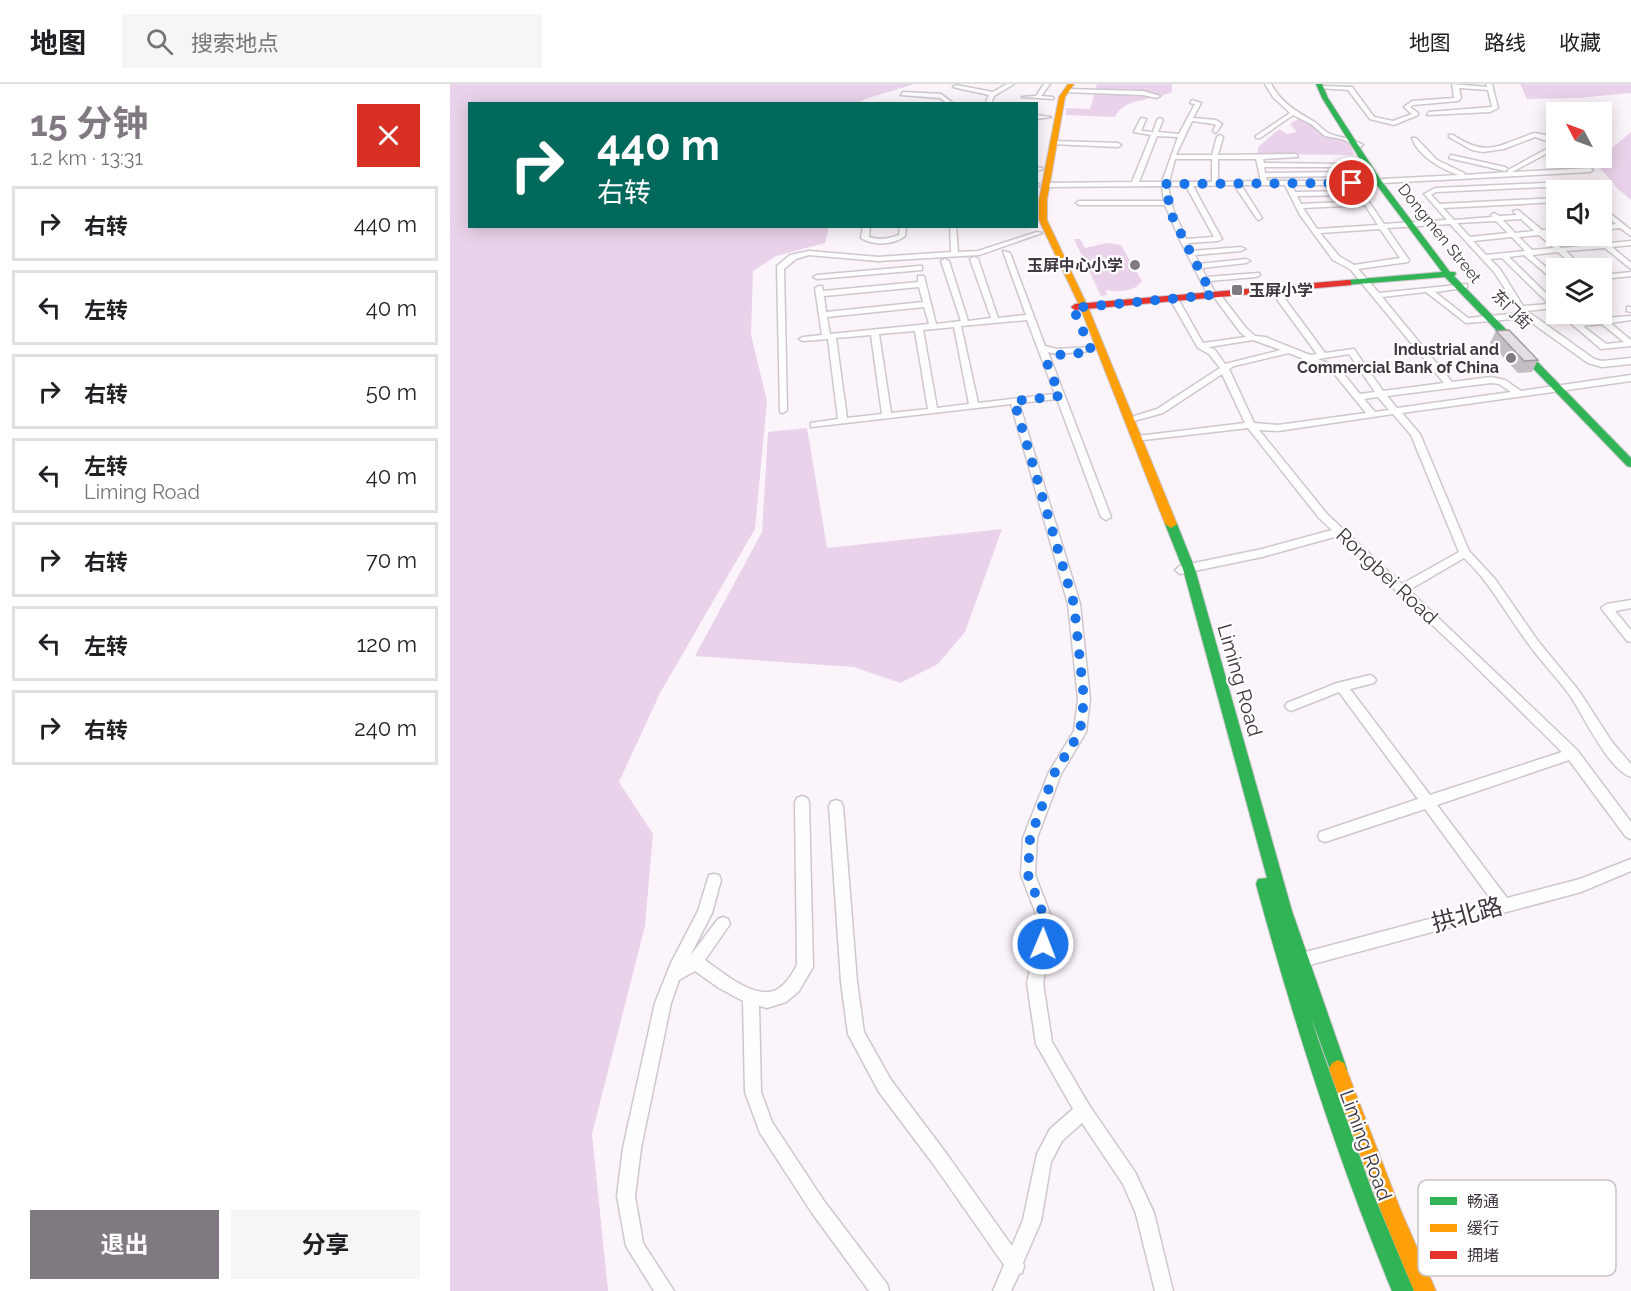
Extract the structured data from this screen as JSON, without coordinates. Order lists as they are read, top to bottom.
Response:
{
  "streets": {
    "street": [
      "Dongmen Street",
      "东门街",
      "Rongbei Road",
      "Liming Road",
      "拱北路"
    ]
  },
  "crossings": [
    ["Dongmen Street", "东门街"],
    ["Liming Road", "拱北路"]
  ],
  "places": {
    "other": ["玉屏中心小学", "Industrial and Commercial Bank of China"],
    "transit": ["玉屏小学"]
  },
  "legend": ["畅通", "缓行", "拥堵"],
  "north": "top left",
  "page": {
    "header": "地图",
    "search": "搜索地点",
    "nav": ["地图", "路线", "收藏"],
    "heading": ["15 分钟", "1.2 km · 13:31"],
    "turn": ["440 m", "右转"],
    "list": [
      {
        "name": "右转",
        "value": "440 m"
      },
      {
        "name": "左转",
        "value": "40 m"
      },
      {
        "name": "右转",
        "value": "50 m"
      },
      {
        "name": "左转",
        "note": "Liming Road",
        "value": "40 m"
      },
      {
        "name": "右转",
        "value": "70 m"
      },
      {
        "name": "左转",
        "value": "120 m"
      },
      {
        "name": "右转",
        "value": "240 m"
      }
    ],
    "buttons": ["退出", "分享"]
  }
}
